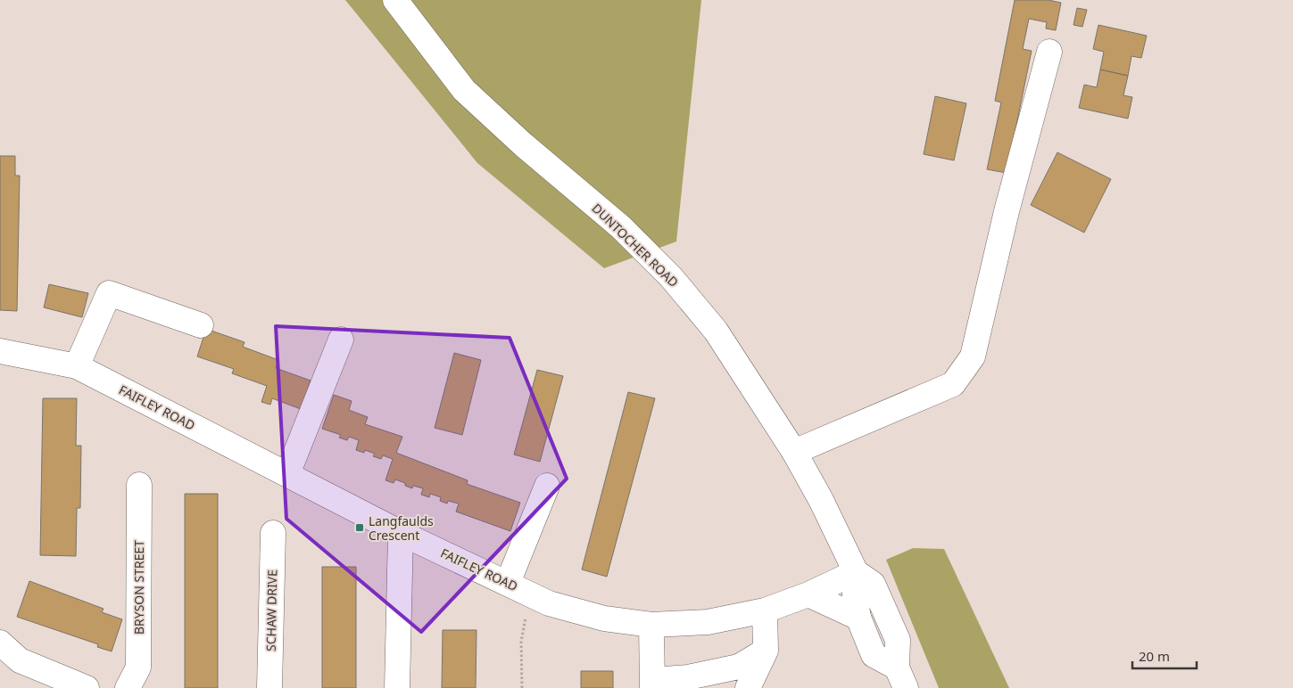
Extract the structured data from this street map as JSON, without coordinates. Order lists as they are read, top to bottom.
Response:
{
  "streets": {
    "street": [
      "DUNTOCHER ROAD",
      "FAIFLEY ROAD",
      "BRYSON STREET",
      "SCHAW DRIVE"
    ]
  },
  "crossings": [
    ["DUNTOCHER ROAD", "FAIFLEY ROAD"]
  ],
  "places": {
    "transit": ["Langfaulds Crescent"]
  },
  "scale_bar": "20 m"
}
